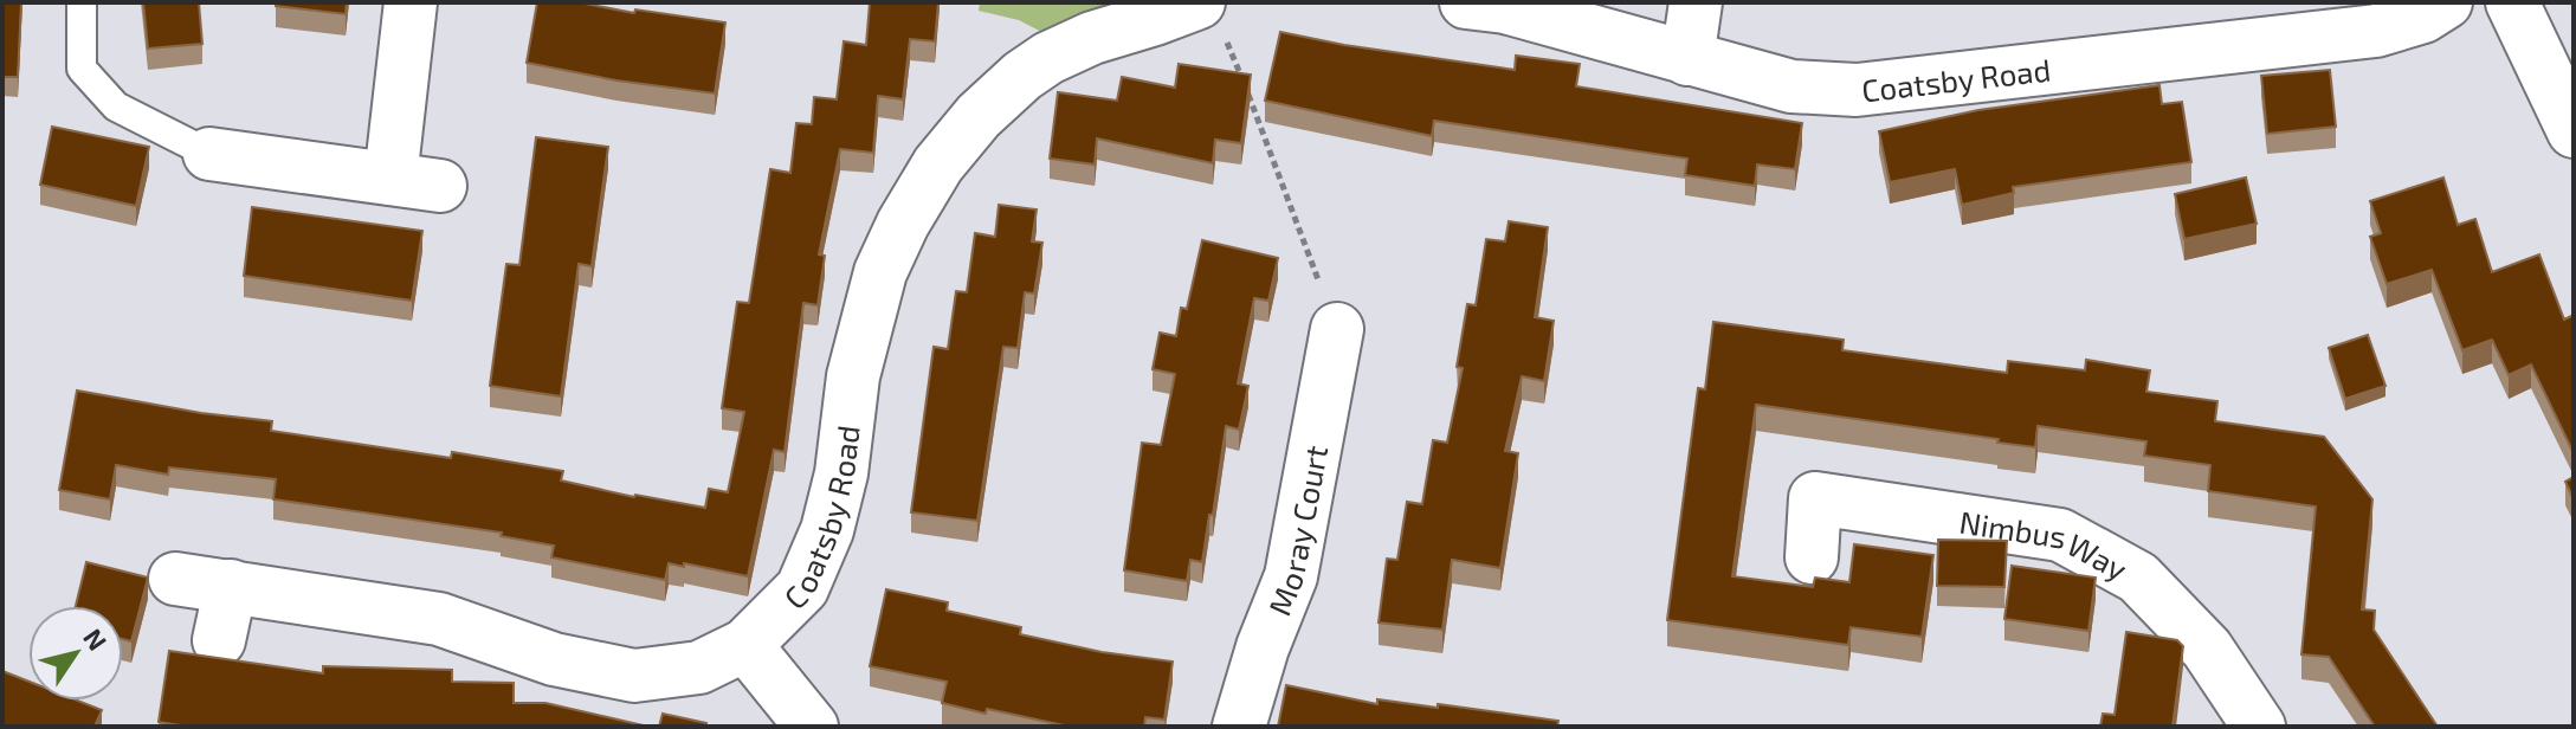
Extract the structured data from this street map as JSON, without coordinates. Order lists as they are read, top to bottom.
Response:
{
  "streets": {
    "street": ["Coatsby Road", "Moray Court", "Nimbus Way"]
  },
  "north": "top right"
}
